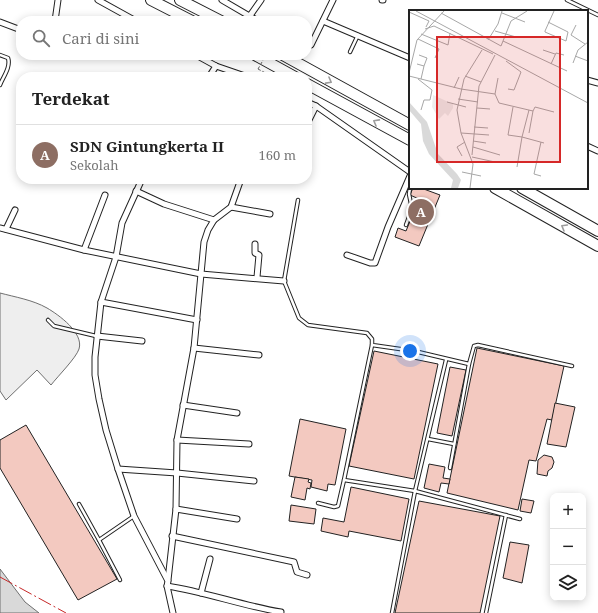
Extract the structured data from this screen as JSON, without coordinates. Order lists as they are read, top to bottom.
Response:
{
  "page": {
    "search": "Cari di sini",
    "heading": "Terdekat",
    "list": [
      {
        "mark": "A",
        "name": "SDN Gintungkerta II",
        "note": "Sekolah",
        "value": "160 m"
      }
    ],
    "pins": "A",
    "map_buttons": ["+", "−"]
  }
}
